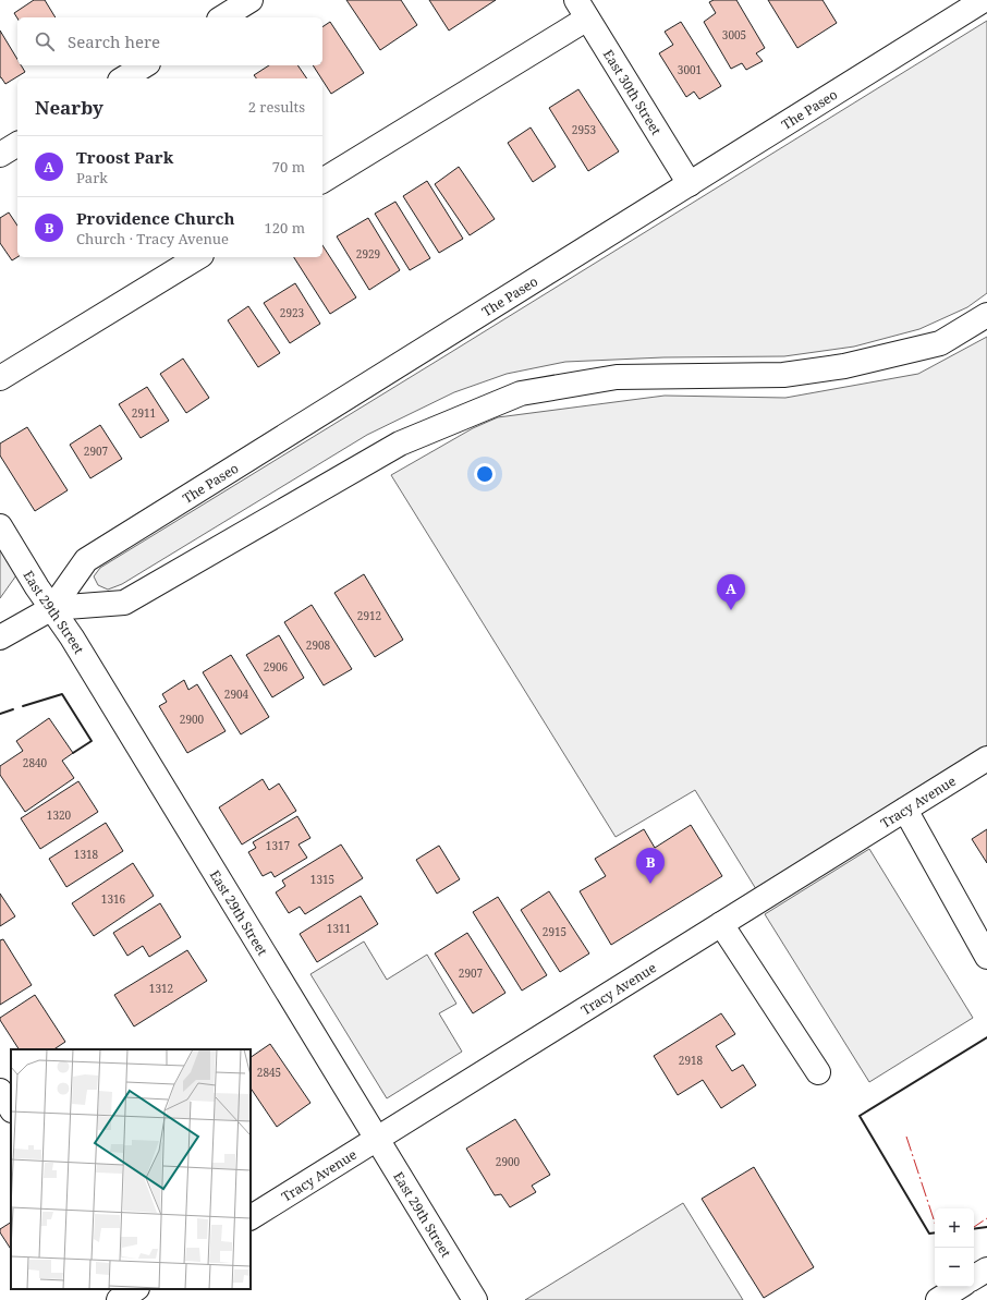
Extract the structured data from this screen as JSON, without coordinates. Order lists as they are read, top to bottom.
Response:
{
  "streets": {
    "main road": [
      "East 30th Street",
      "The Paseo",
      "East 29th Street",
      "Tracy Avenue"
    ]
  },
  "crossings": [
    ["East 30th Street", "The Paseo"],
    ["The Paseo", "East 29th Street"],
    ["East 29th Street", "Tracy Avenue"]
  ],
  "house_numbers": [
    "3005",
    "3001",
    "2953",
    "2929",
    "2923",
    "2911",
    "2907",
    "2912",
    "2908",
    "2906",
    "2904",
    "2900",
    "2840",
    "1320",
    "1317",
    "1318",
    "1315",
    "1316",
    "1311",
    "2915",
    "2907",
    "1312",
    "2918",
    "2845",
    "2900"
  ],
  "page": {
    "search": "Search here",
    "heading": ["Nearby", "2 results"],
    "list": [
      {
        "mark": "A",
        "name": "Troost Park",
        "note": "Park",
        "value": "70 m"
      },
      {
        "mark": "B",
        "name": "Providence Church",
        "note": "Church · Tracy Avenue",
        "value": "120 m"
      }
    ],
    "pins": ["A", "B"],
    "map_buttons": ["+", "−"]
  }
}
